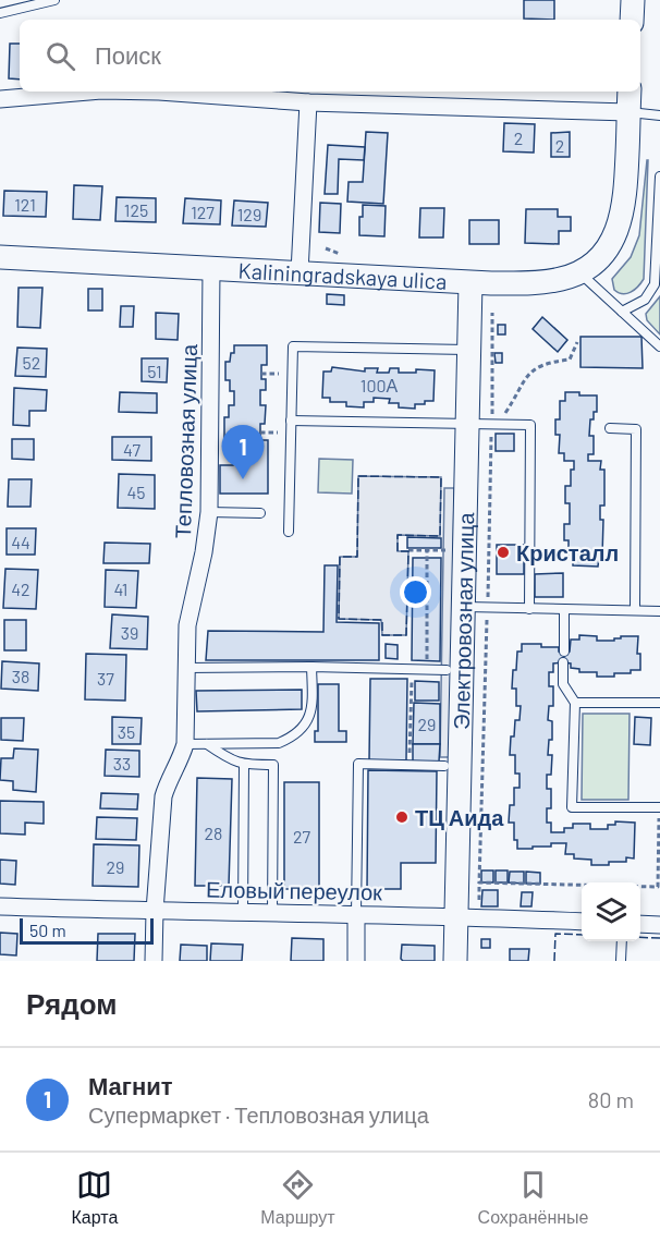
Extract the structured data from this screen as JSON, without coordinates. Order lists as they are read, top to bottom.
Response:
{
  "streets": {
    "main road": ["Kaliningradskaya ulica", "Электровозная улица"],
    "street": ["Тепловозная улица", "Еловый переулок"]
  },
  "crossings": [
    ["Kaliningradskaya ulica", "Тепловозная улица"],
    ["Kaliningradskaya ulica", "Электровозная улица"],
    ["Тепловозная улица", "Еловый переулок"],
    ["Электровозная улица", "Еловый переулок"]
  ],
  "places": ["Кристалл", "ТЦ Аида"],
  "house_numbers": [
    "2",
    "2",
    "121",
    "125",
    "127",
    "129",
    "52",
    "51",
    "100А",
    "47",
    "45",
    "44",
    "42",
    "41",
    "39",
    "38",
    "37",
    "29",
    "35",
    "33",
    "28",
    "27",
    "29"
  ],
  "scale_bar": "50 m",
  "page": {
    "search": "Поиск",
    "pins": "1",
    "scale": "50 m",
    "heading": "Рядом",
    "list": [
      {
        "mark": "1",
        "name": "Магнит",
        "note": "Супермаркет · Тепловозная улица",
        "value": "80 m"
      }
    ],
    "nav": ["Карта", "Маршрут", "Сохранённые"]
  }
}
